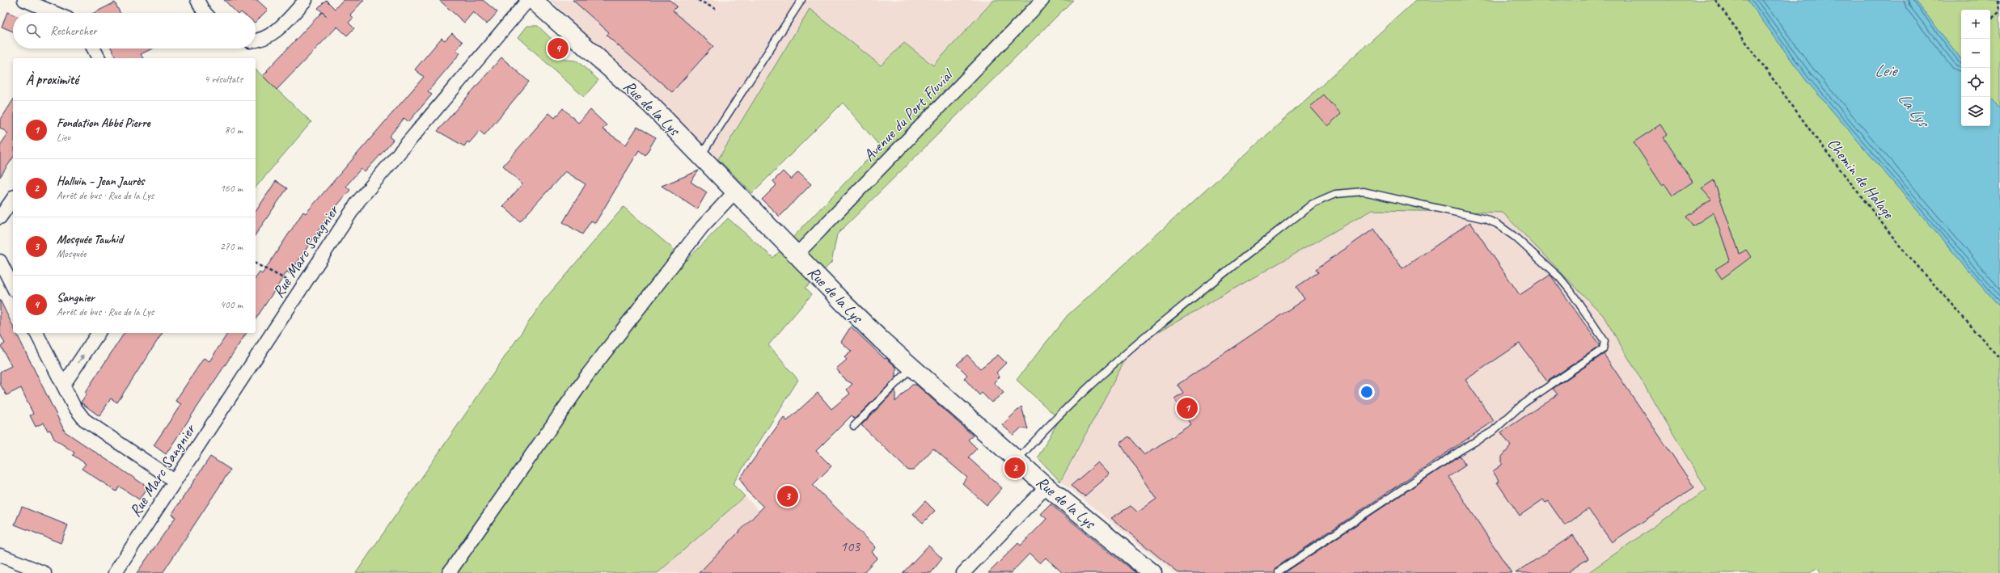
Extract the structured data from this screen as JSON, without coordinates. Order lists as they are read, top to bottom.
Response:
{
  "streets": {
    "main road": ["Rue de la Lys"],
    "street": ["Avenue du Port Fluvial", "Rue Marc Sangnier"],
    "path": ["Chemin de Halage"]
  },
  "crossings": [
    ["Rue de la Lys", "Avenue du Port Fluvial"]
  ],
  "water": ["Leie", "La Lys"],
  "house_numbers": ["103"],
  "page": {
    "map_buttons": ["+", "−"],
    "search": "Rechercher",
    "pins": [
      "4",
      "1",
      "2",
      "3"
    ],
    "heading": ["À proximité", "4 résultats"],
    "list": [
      {
        "mark": "1",
        "name": "Fondation Abbé Pierre",
        "note": "Lieu",
        "value": "80 m"
      },
      {
        "mark": "2",
        "name": "Halluin – Jean Jaurès",
        "note": "Arrêt de bus · Rue de la Lys",
        "value": "160 m"
      },
      {
        "mark": "3",
        "name": "Mosquée Tawhid",
        "note": "Mosquée",
        "value": "270 m"
      },
      {
        "mark": "4",
        "name": "Sangnier",
        "note": "Arrêt de bus · Rue de la Lys",
        "value": "400 m"
      }
    ]
  }
}
